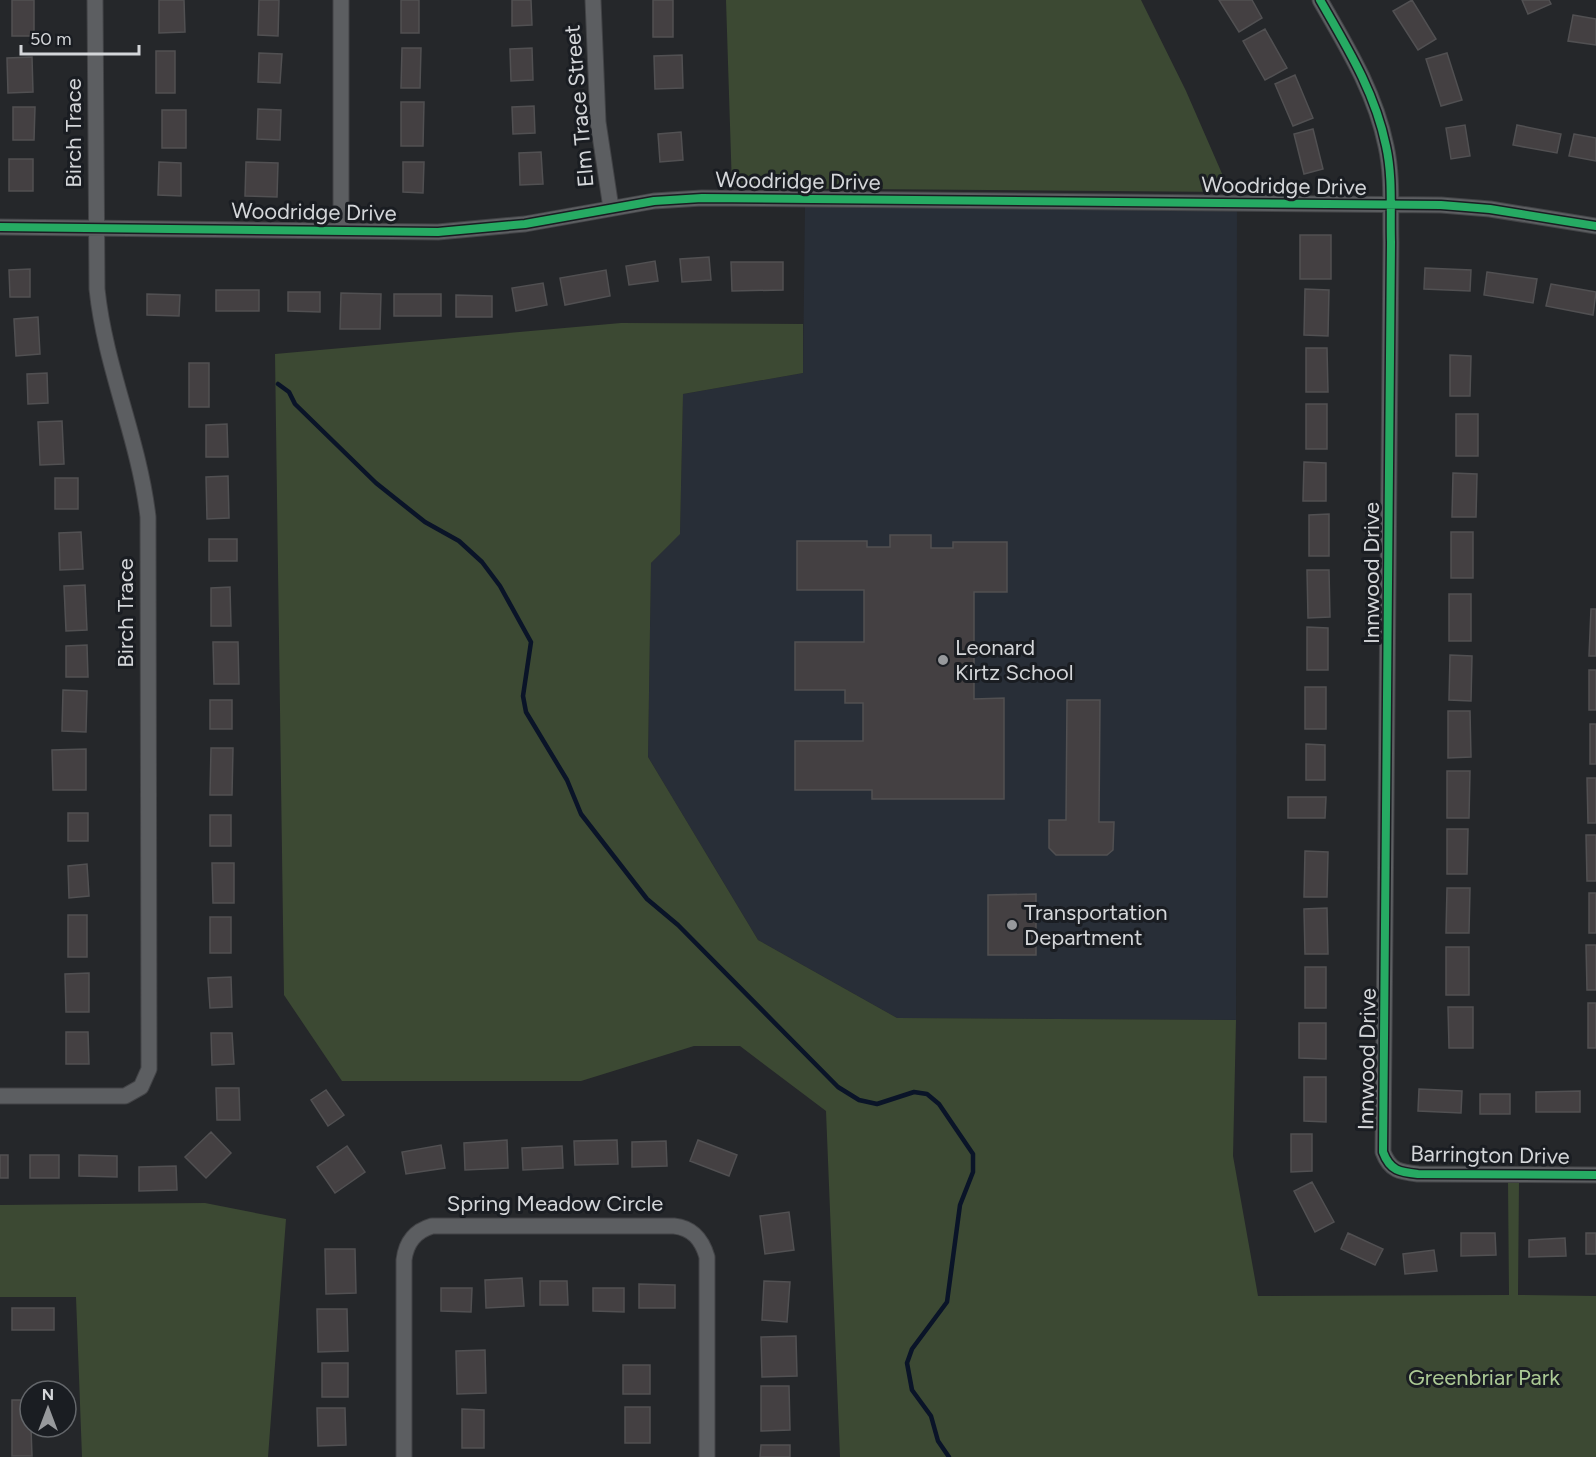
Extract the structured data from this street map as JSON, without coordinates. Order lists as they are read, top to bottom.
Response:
{
  "streets": {
    "street": [
      "Elm Trace Street",
      "Birch Trace",
      "Woodridge Drive",
      "Innwood Drive",
      "Barrington Drive",
      "Spring Meadow Circle"
    ]
  },
  "crossings": [
    ["Elm Trace Street", "Woodridge Drive"],
    ["Birch Trace", "Woodridge Drive"],
    ["Woodridge Drive", "Innwood Drive"],
    ["Innwood Drive", "Barrington Drive"]
  ],
  "parks": ["Greenbriar Park"],
  "places": ["Leonard Kirtz School", "Transportation Department"],
  "scale_bar": "50 m",
  "north": "top"
}
